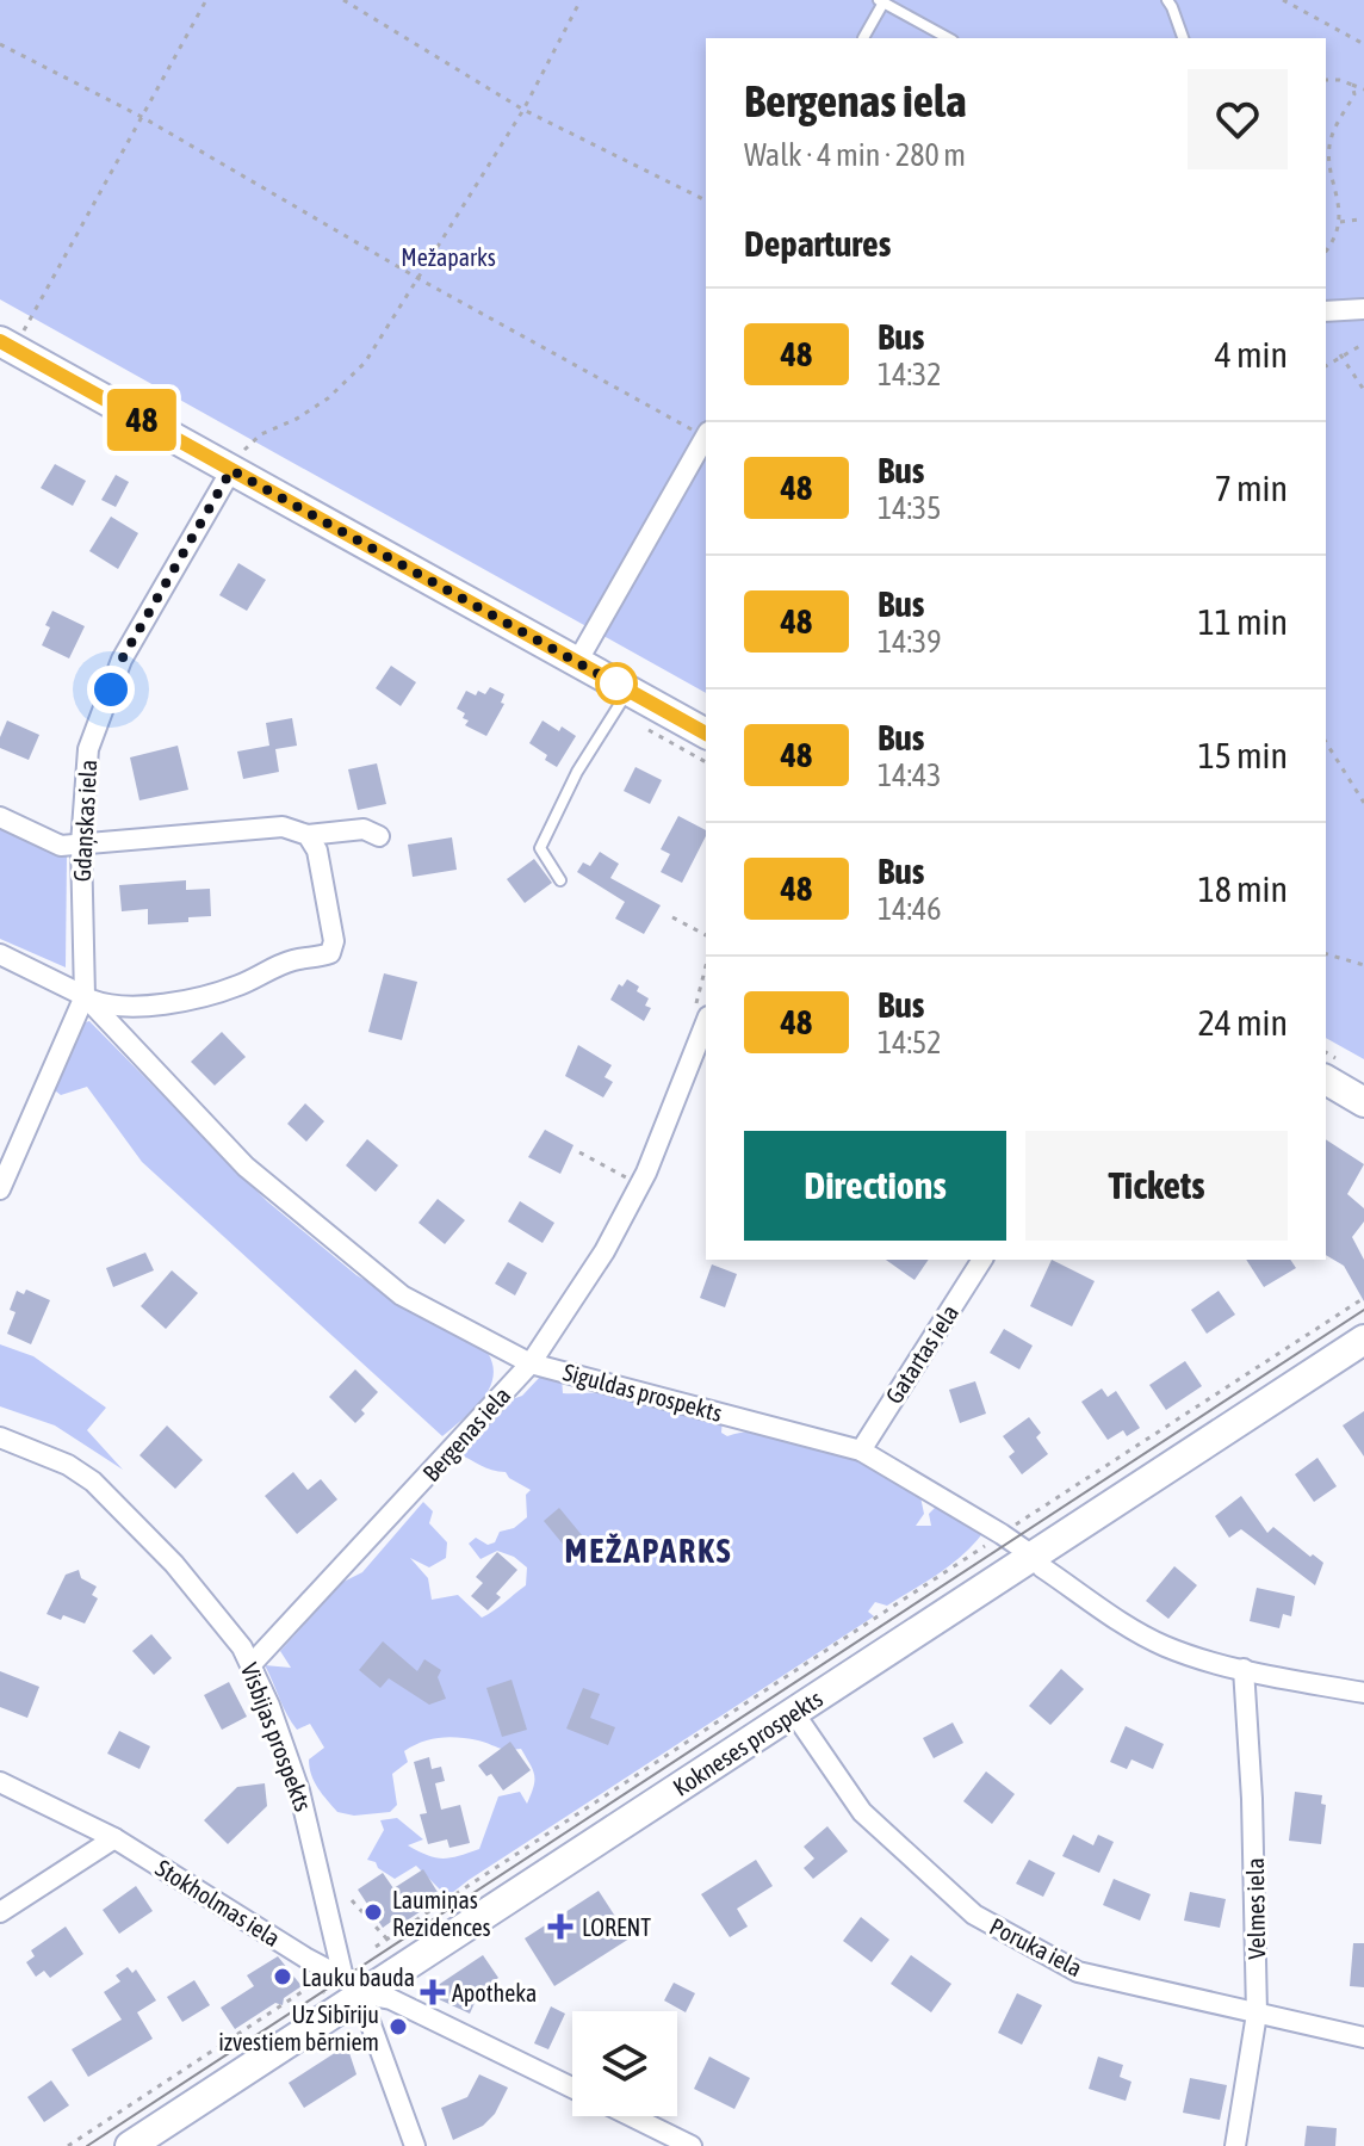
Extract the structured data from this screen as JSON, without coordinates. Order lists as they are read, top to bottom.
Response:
{
  "streets": {
    "street": [
      "Gdaņskas iela",
      "Gatartas iela",
      "Siguldas prospekts",
      "Bergenas iela",
      "Visbijas prospekts",
      "Kokneses prospekts",
      "Stokholmas iela",
      "Velmes iela",
      "Poruka iela"
    ]
  },
  "crossings": [
    ["Gdaņskas iela", "Siguldas prospekts"],
    ["Gatartas iela", "Siguldas prospekts"],
    ["Siguldas prospekts", "Bergenas iela"],
    ["Siguldas prospekts", "Kokneses prospekts"],
    ["Siguldas prospekts", "Velmes iela"],
    ["Bergenas iela", "Visbijas prospekts"],
    ["Visbijas prospekts", "Kokneses prospekts"],
    ["Visbijas prospekts", "Stokholmas iela"],
    ["Kokneses prospekts", "Stokholmas iela"],
    ["Kokneses prospekts", "Poruka iela"],
    ["Velmes iela", "Poruka iela"]
  ],
  "districts": ["MEŽAPARKS"],
  "parks": ["Mežaparks"],
  "places": {
    "other": ["Laumiņas Rezidences", "Lauku bauda", "Uz Sibīriju izvestiem bērniem"],
    "health": ["LORENT", "Apotheka"]
  },
  "lines": ["bus line 48"],
  "page": {
    "on_map": "48",
    "heading": [
      ["Bergenas iela", "Walk · 4 min · 280 m"],
      "Departures"
    ],
    "list": [
      {
        "mark": "48",
        "name": "Bus",
        "note": "14:32",
        "value": "4 min"
      },
      {
        "mark": "48",
        "name": "Bus",
        "note": "14:35",
        "value": "7 min"
      },
      {
        "mark": "48",
        "name": "Bus",
        "note": "14:39",
        "value": "11 min"
      },
      {
        "mark": "48",
        "name": "Bus",
        "note": "14:43",
        "value": "15 min"
      },
      {
        "mark": "48",
        "name": "Bus",
        "note": "14:46",
        "value": "18 min"
      },
      {
        "mark": "48",
        "name": "Bus",
        "note": "14:52",
        "value": "24 min"
      }
    ],
    "buttons": ["Directions", "Tickets"]
  }
}
